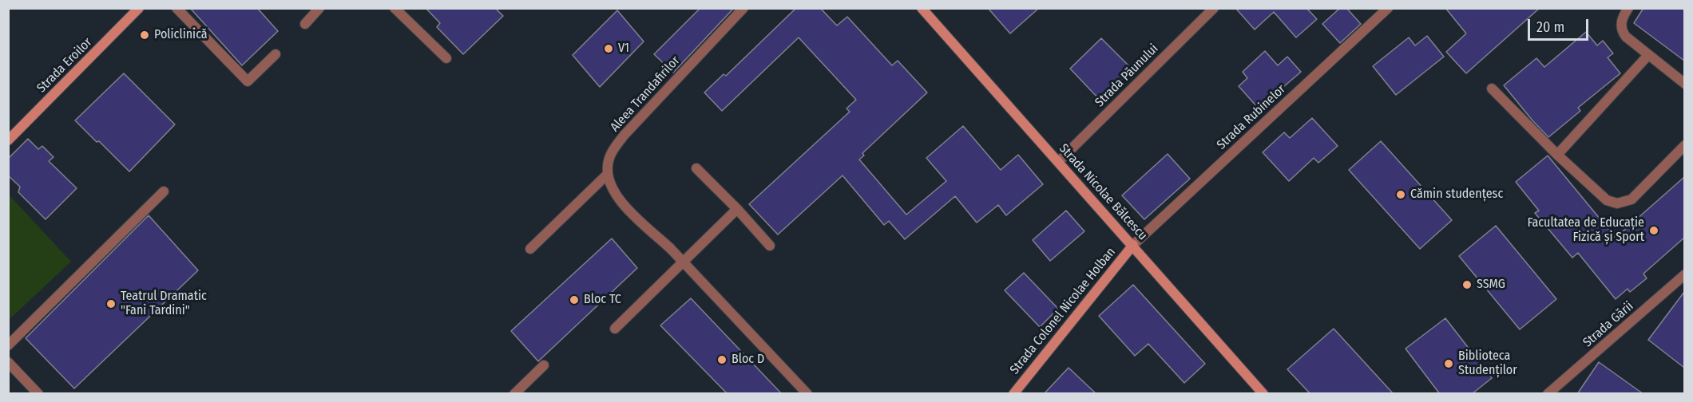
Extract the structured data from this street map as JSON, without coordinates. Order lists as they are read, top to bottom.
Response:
{
  "streets": {
    "main road": ["Strada Eroilor", "Strada Nicolae Bălcescu", "Strada Colonel Nicolae Holban"],
    "street": [
      "Strada Păunului",
      "Aleea Trandafirilor",
      "Strada Rubinelor",
      "Strada Gării"
    ]
  },
  "crossings": [
    ["Strada Păunului", "Strada Nicolae Bălcescu"],
    ["Strada Rubinelor", "Strada Nicolae Bălcescu"],
    ["Strada Rubinelor", "Strada Colonel Nicolae Holban"],
    ["Strada Nicolae Bălcescu", "Strada Colonel Nicolae Holban"]
  ],
  "places": [
    "Policlinică",
    "V1",
    "Cămin studențesc",
    "Facultatea de Educație Fizică și Sport",
    "SSMG",
    "Bloc TC",
    "Teatrul Dramatic \"Fani Tardini\"",
    "Bloc D",
    "Biblioteca Studenților"
  ],
  "scale_bar": "20 m"
}
